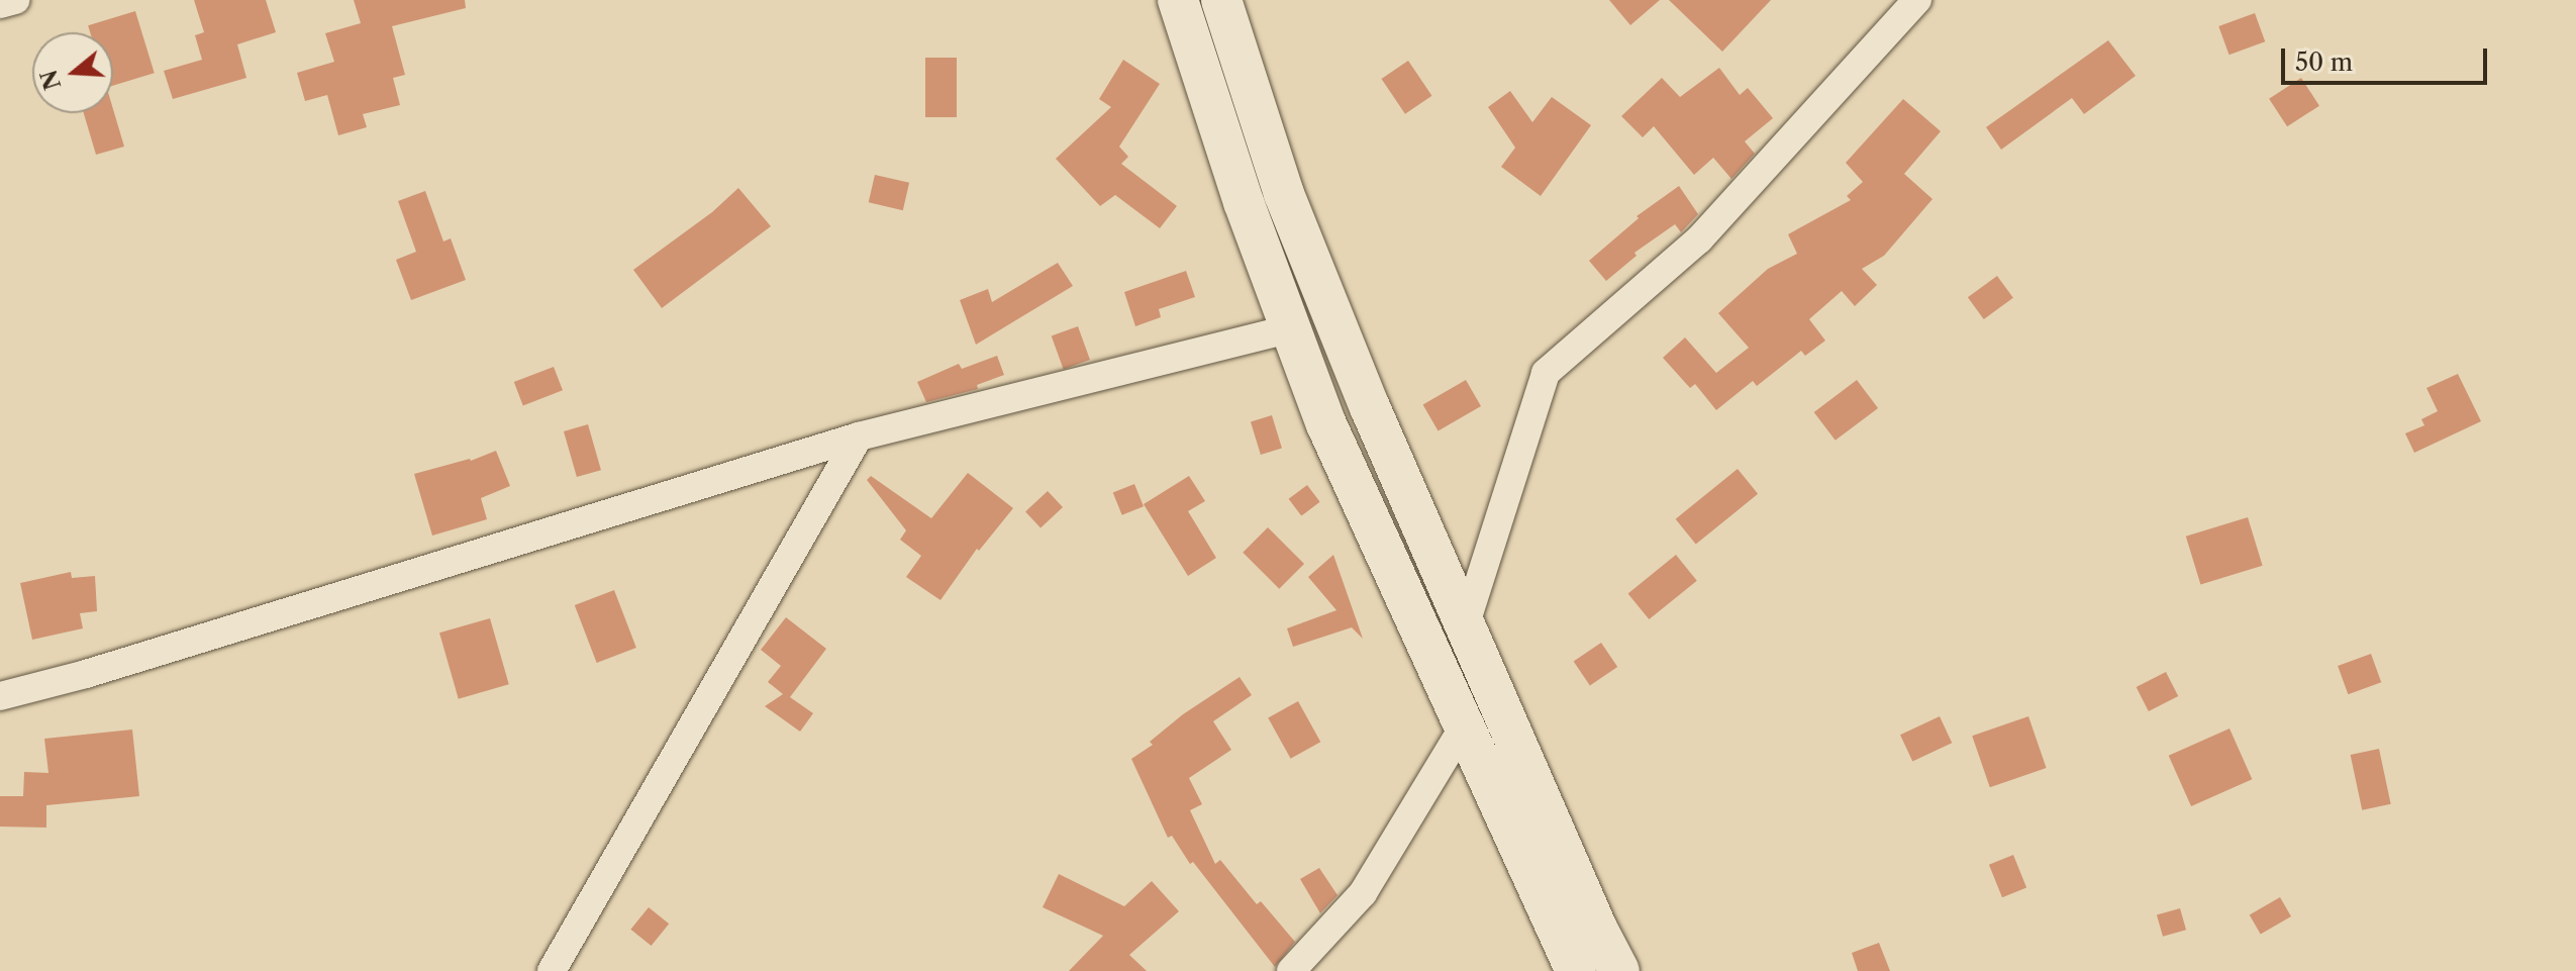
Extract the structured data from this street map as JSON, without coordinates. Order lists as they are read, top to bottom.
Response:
{
  "scale_bar": "50 m",
  "north": "left"
}
